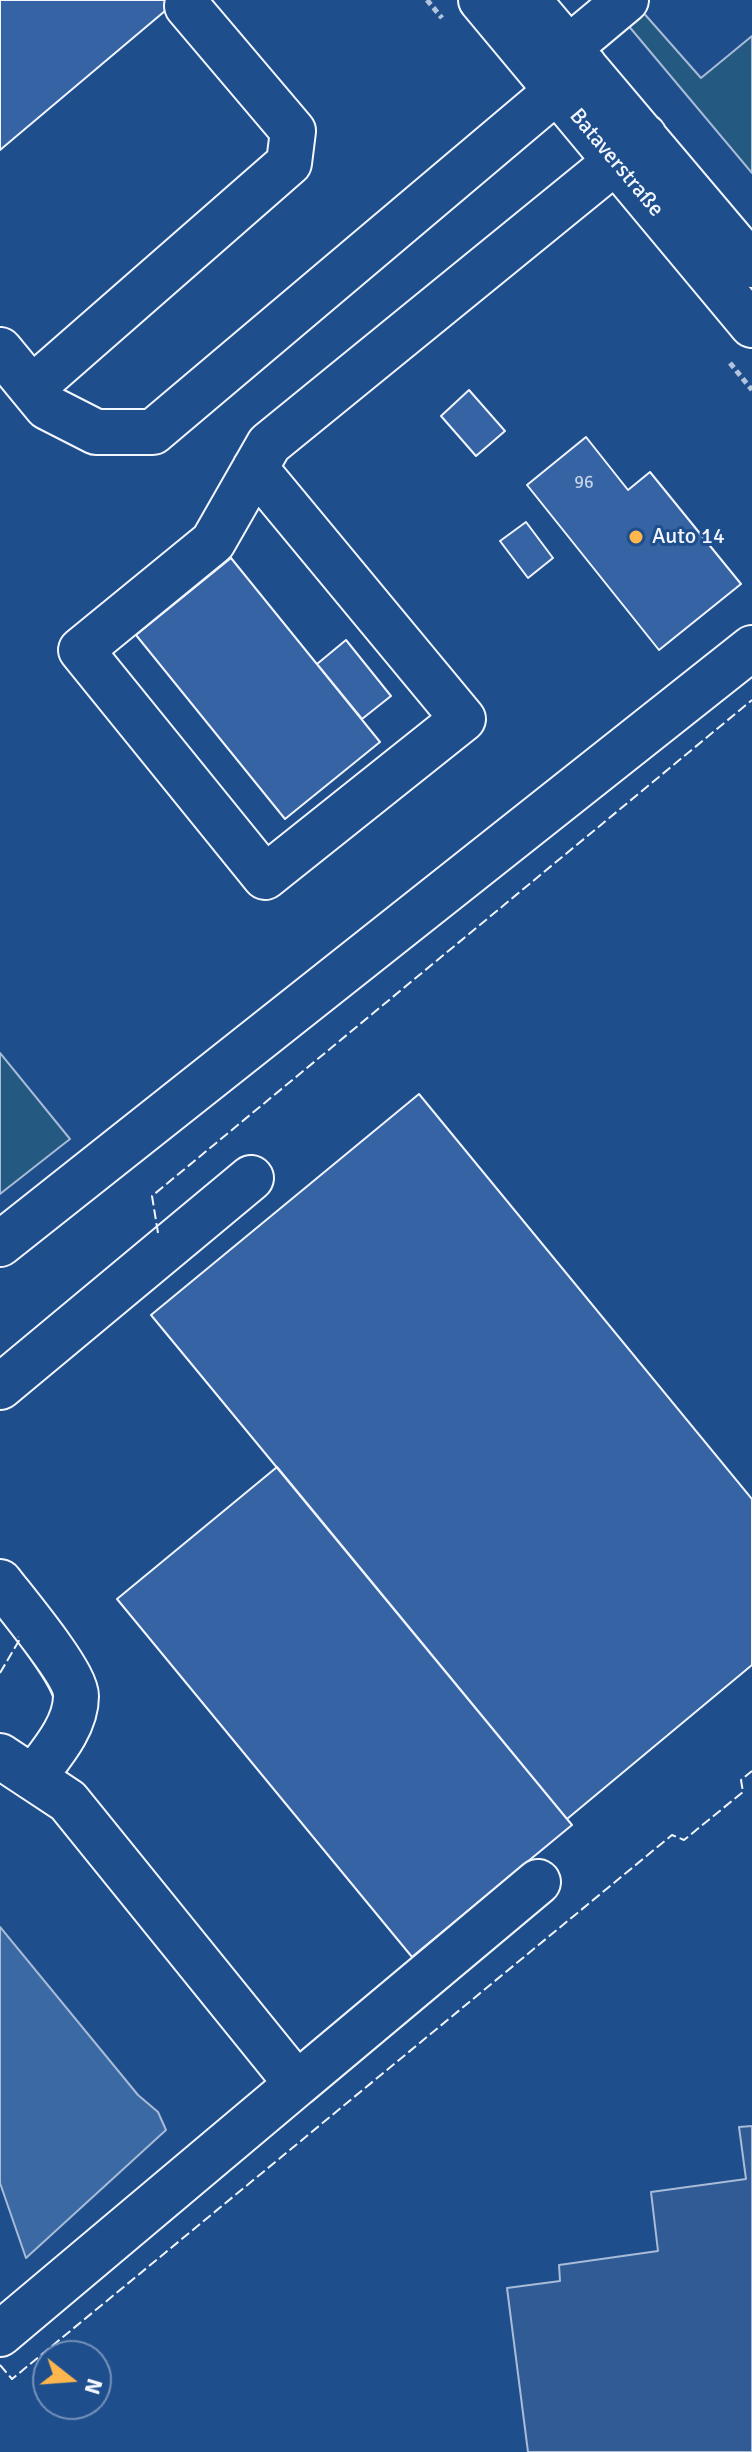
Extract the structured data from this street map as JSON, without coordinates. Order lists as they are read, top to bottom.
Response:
{
  "streets": {
    "street": ["Bataverstraße"]
  },
  "places": ["Auto 14"],
  "house_numbers": ["96"],
  "north": "right"
}
